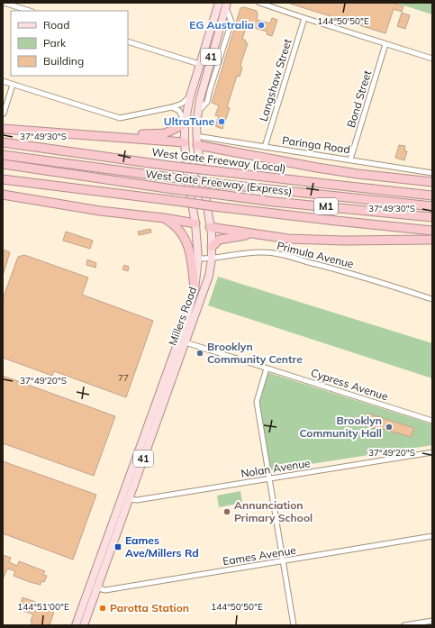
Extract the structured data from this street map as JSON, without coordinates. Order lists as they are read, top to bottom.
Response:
{
  "streets": {
    "highway": ["West Gate Freeway (Local)", "West Gate Freeway (Express)", "M1"],
    "main road": ["41", "Millers Road"],
    "street": [
      "Langshaw Street",
      "Bond Street",
      "Paringa Road",
      "Primula Avenue",
      "Cypress Avenue",
      "Nolan Avenue",
      "Eames Avenue"
    ]
  },
  "crossings": [
    ["41", "Primula Avenue"],
    ["Langshaw Street", "Paringa Road"],
    ["Bond Street", "Paringa Road"],
    ["Paringa Road", "Millers Road"],
    ["Primula Avenue", "Millers Road"],
    ["Millers Road", "Cypress Avenue"],
    ["Millers Road", "Nolan Avenue"],
    ["Millers Road", "Eames Avenue"]
  ],
  "places": {
    "other": [
      "EG Australia",
      "UltraTune",
      "Brooklyn Community Centre",
      "Brooklyn Community Hall",
      "Annunciation Primary School",
      "Parotta Station"
    ],
    "transit": ["Eames Ave/Millers Rd"]
  },
  "house_numbers": ["77"],
  "legend": ["Road", "Park", "Building"],
  "coordinates": [
    "144°50'50\"E",
    "37°49'30\"S",
    "37°49'20\"S",
    "144°51'00\"E"
  ]
}
